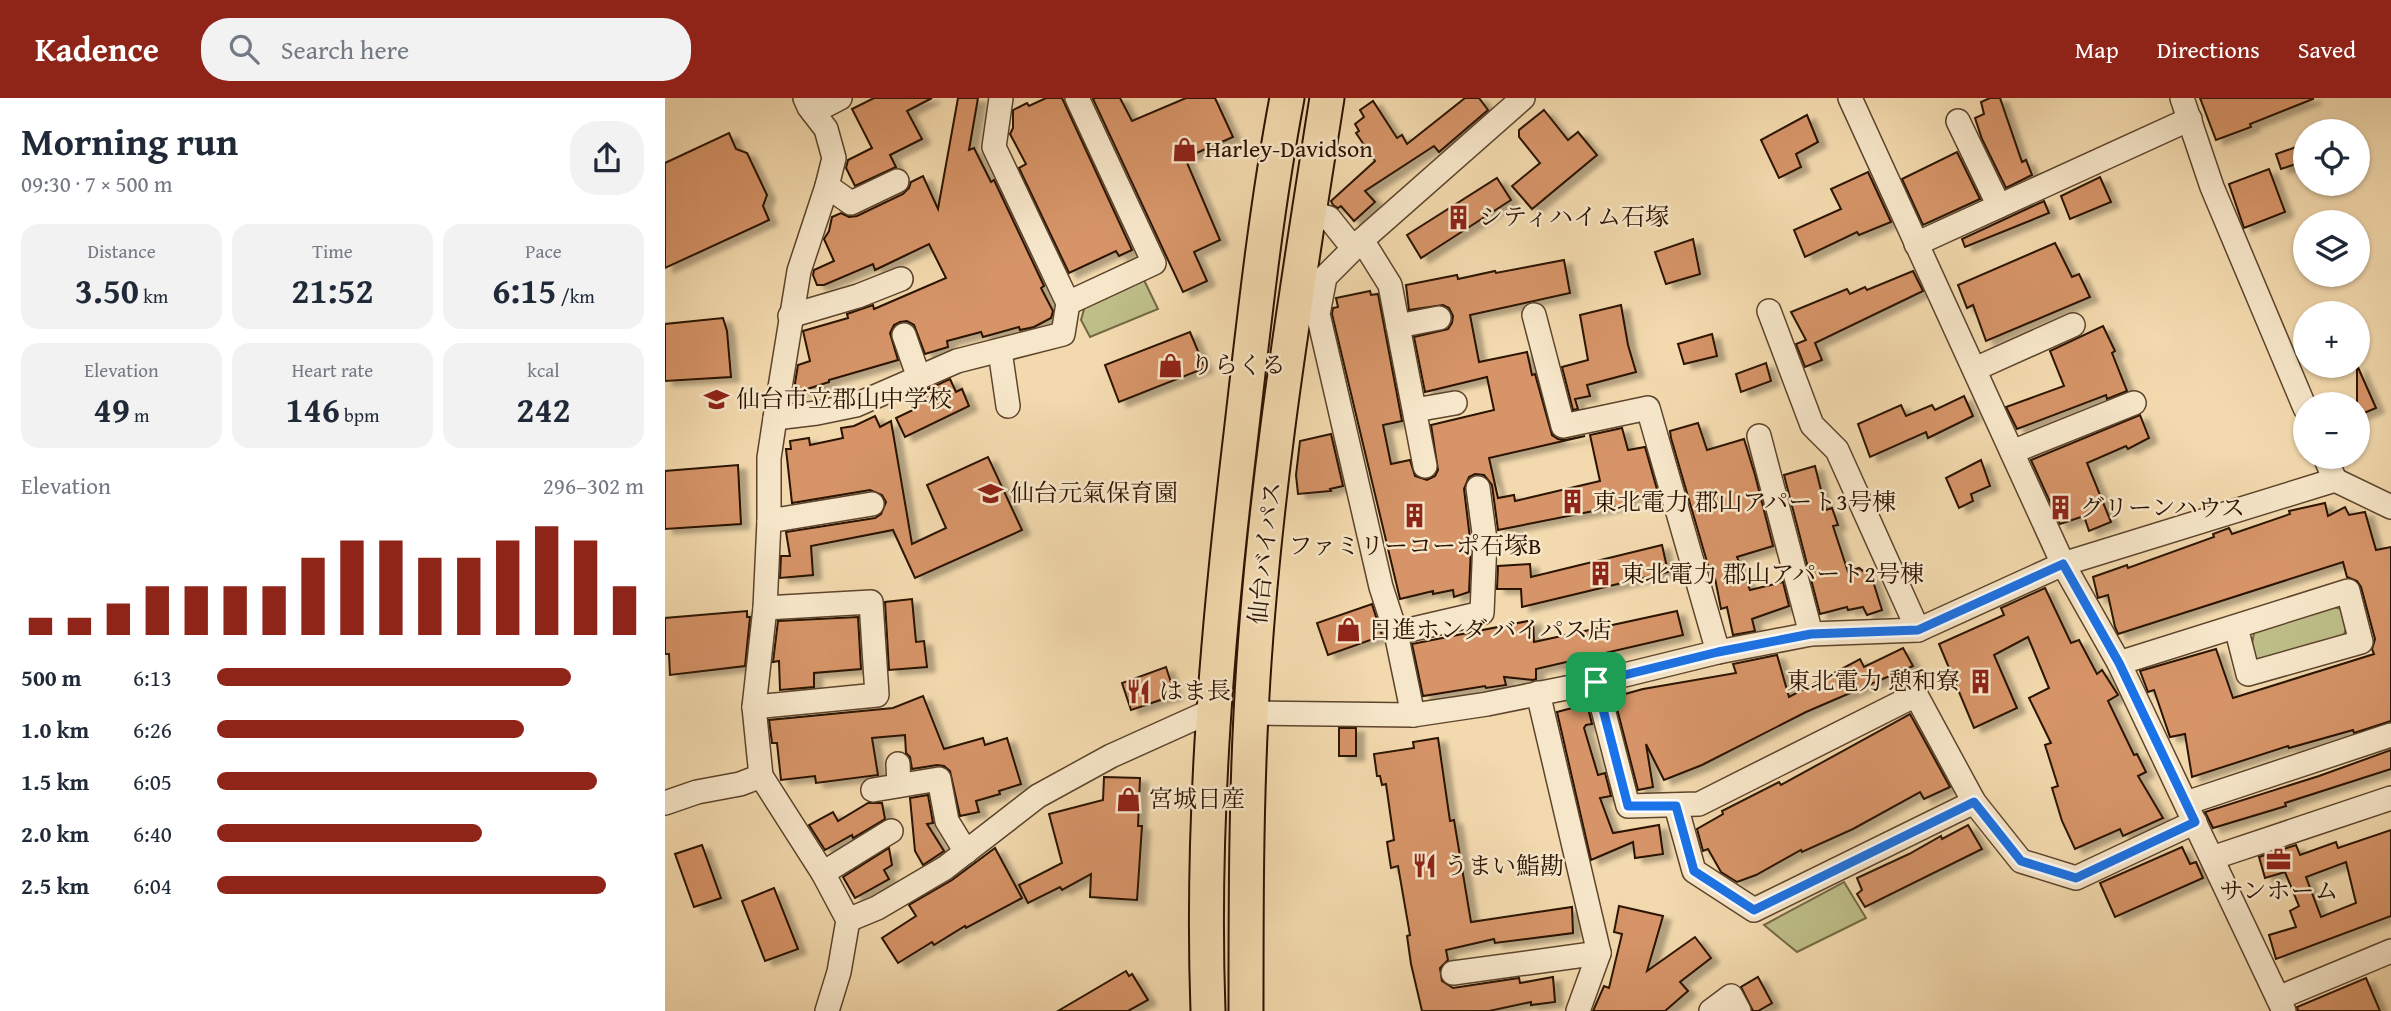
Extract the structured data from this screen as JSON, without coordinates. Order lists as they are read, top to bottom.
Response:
{
  "streets": {
    "highway": ["仙台バイパス"]
  },
  "places": {
    "shop": [
      "Harley-Davidson",
      "りらくる",
      "日進ホンダ バイパス店",
      "宮城日産"
    ],
    "building": [
      "シティハイム石塚",
      "東北電力 郡山アパート3号棟",
      "グリーンハウス",
      "ファミリーコーポ石塚B",
      "東北電力 郡山アパート2号棟",
      "東北電力 憩和寮"
    ],
    "school or university": ["仙台市立郡山中学校", "仙台元氣保育園"],
    "restaurant": ["はま長", "うまい鮨勘"],
    "office": ["サンホーム"]
  },
  "page": {
    "header": "Kadence",
    "search": "Search here",
    "nav": ["Map", "Directions", "Saved"],
    "heading": ["Morning run", "09:30 · 7 × 500 m"],
    "map_buttons": ["+", "−"],
    "stats": [
      ["Distance", "3.50 km"],
      ["Time", "21:52"],
      ["Pace", "6:15 /km"],
      ["Elevation", "49 m"],
      ["Heart rate", "146 bpm"],
      ["kcal", "242"]
    ],
    "chart": ["Elevation", "296–302 m"],
    "list": [
      {
        "name": "500 m",
        "note": "6:13"
      },
      {
        "name": "1.0 km",
        "note": "6:26"
      },
      {
        "name": "1.5 km",
        "note": "6:05"
      },
      {
        "name": "2.0 km",
        "note": "6:40"
      },
      {
        "name": "2.5 km",
        "note": "6:04"
      }
    ]
  }
}
